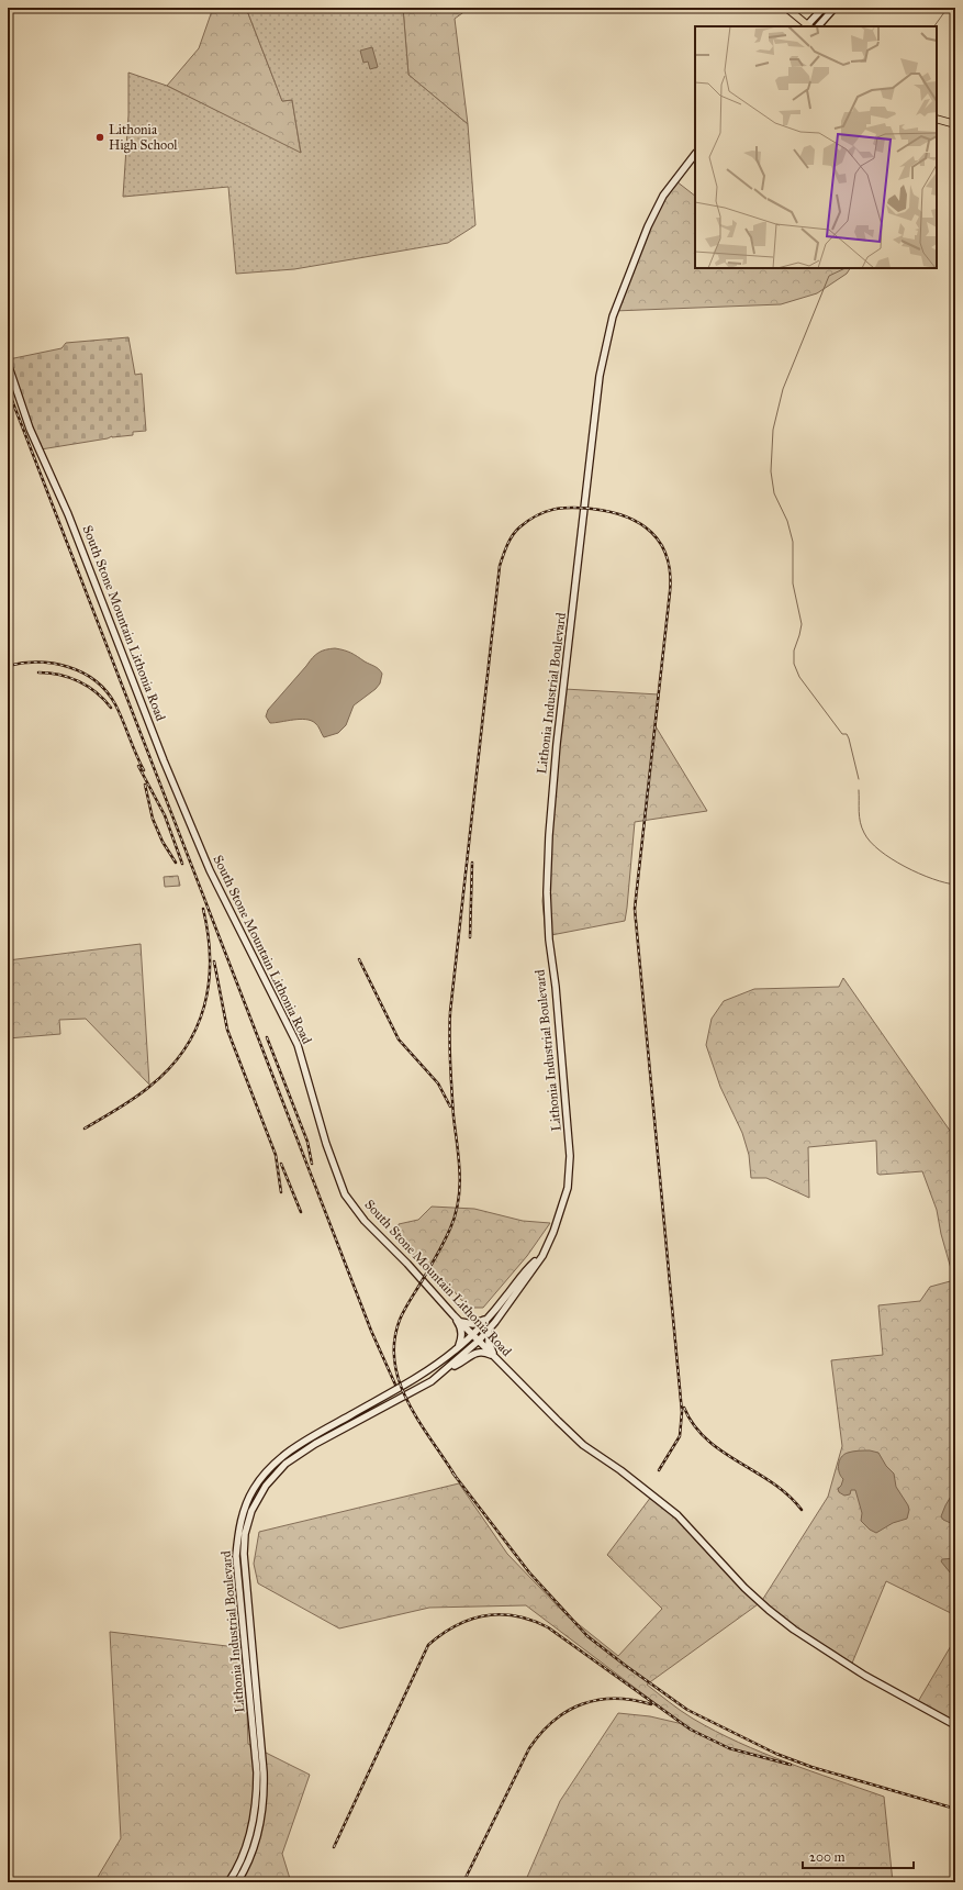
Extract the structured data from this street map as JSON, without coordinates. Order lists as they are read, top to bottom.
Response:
{
  "streets": {
    "main road": ["South Stone Mountain Lithonia Road", "Lithonia Industrial Boulevard"]
  },
  "crossings": [
    ["South Stone Mountain Lithonia Road", "Lithonia Industrial Boulevard"]
  ],
  "places": ["Lithonia High School"],
  "scale_bar": "200 m"
}
